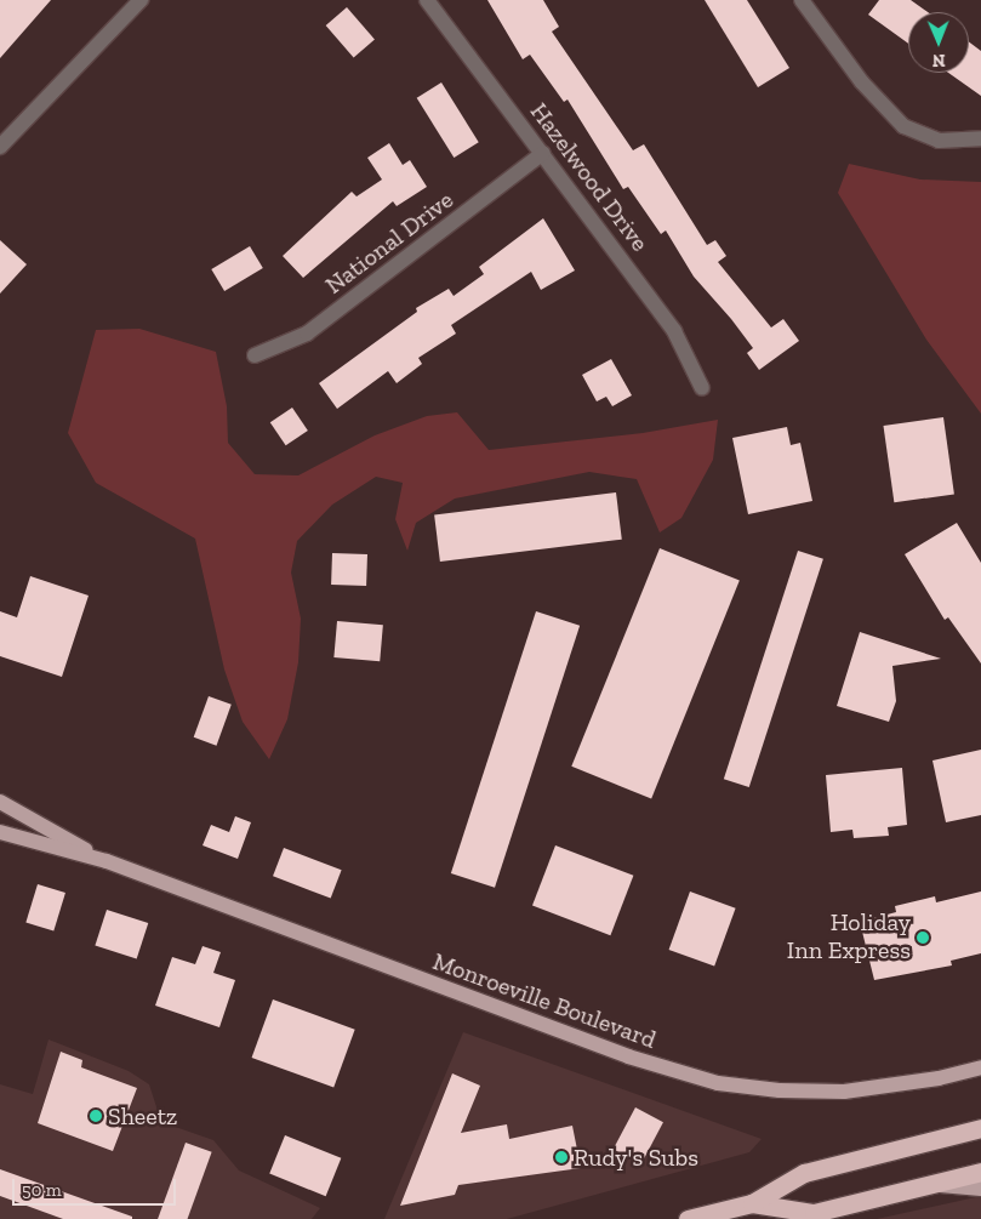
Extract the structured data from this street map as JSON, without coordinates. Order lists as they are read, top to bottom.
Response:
{
  "streets": {
    "main road": ["Monroeville Boulevard"],
    "street": ["Hazelwood Drive", "National Drive"]
  },
  "crossings": [
    ["Hazelwood Drive", "National Drive"]
  ],
  "places": ["Holiday Inn Express", "Sheetz", "Rudy's Subs"],
  "scale_bar": "50 m",
  "north": "bottom"
}
